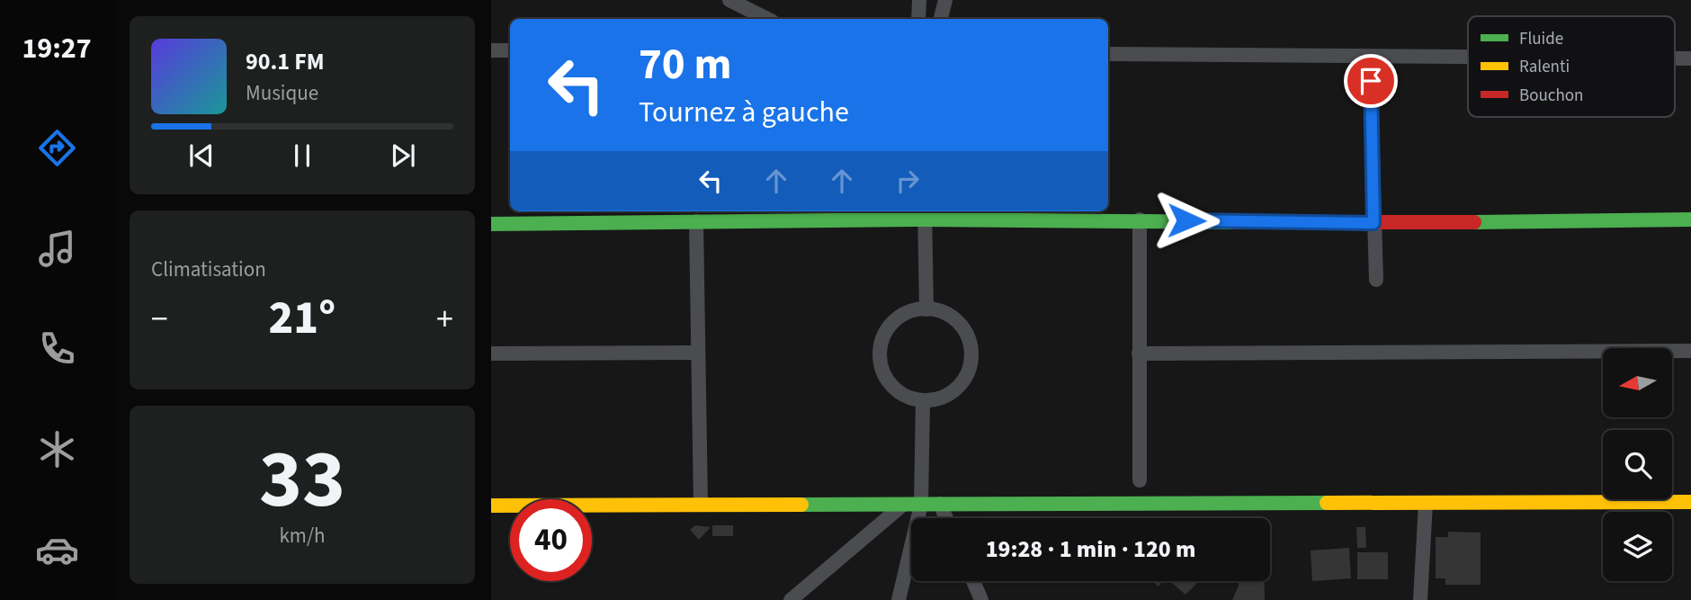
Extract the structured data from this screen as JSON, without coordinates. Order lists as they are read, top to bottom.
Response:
{
  "legend": ["Fluide", "Ralenti", "Bouchon"],
  "north": "left",
  "page": {
    "tabs": "19:27",
    "turn": ["70 m", "Tournez à gauche"],
    "song": ["90.1 FM", "Musique"],
    "tile": [
      "Climatisation",
      ["33", "km/h"]
    ],
    "heat": ["−", "21°", "+"],
    "limit": "40",
    "trip": "19:28 · 1 min · 120 m"
  }
}
